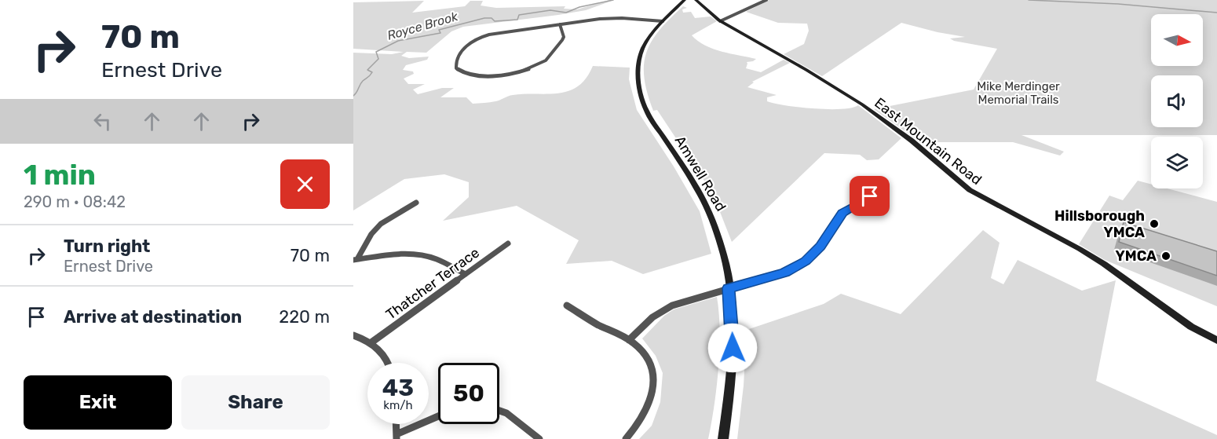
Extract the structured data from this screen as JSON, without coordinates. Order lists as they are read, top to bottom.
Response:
{
  "streets": {
    "street": ["East Mountain Road", "Amwell Road", "Thatcher Terrace"]
  },
  "water": ["Royce Brook"],
  "parks": ["Mike Merdinger Memorial Trails"],
  "places": ["Hillsborough YMCA", "YMCA"],
  "north": "right",
  "page": {
    "turn": ["70 m", "Ernest Drive"],
    "heading": ["1 min", "290 m · 08:42"],
    "list": [
      {
        "name": "Turn right",
        "note": "Ernest Drive",
        "value": "70 m"
      },
      {
        "name": "Arrive at destination",
        "value": "220 m"
      }
    ],
    "speed": "43 km/h",
    "limit": "50",
    "buttons": ["Exit", "Share"]
  }
}
